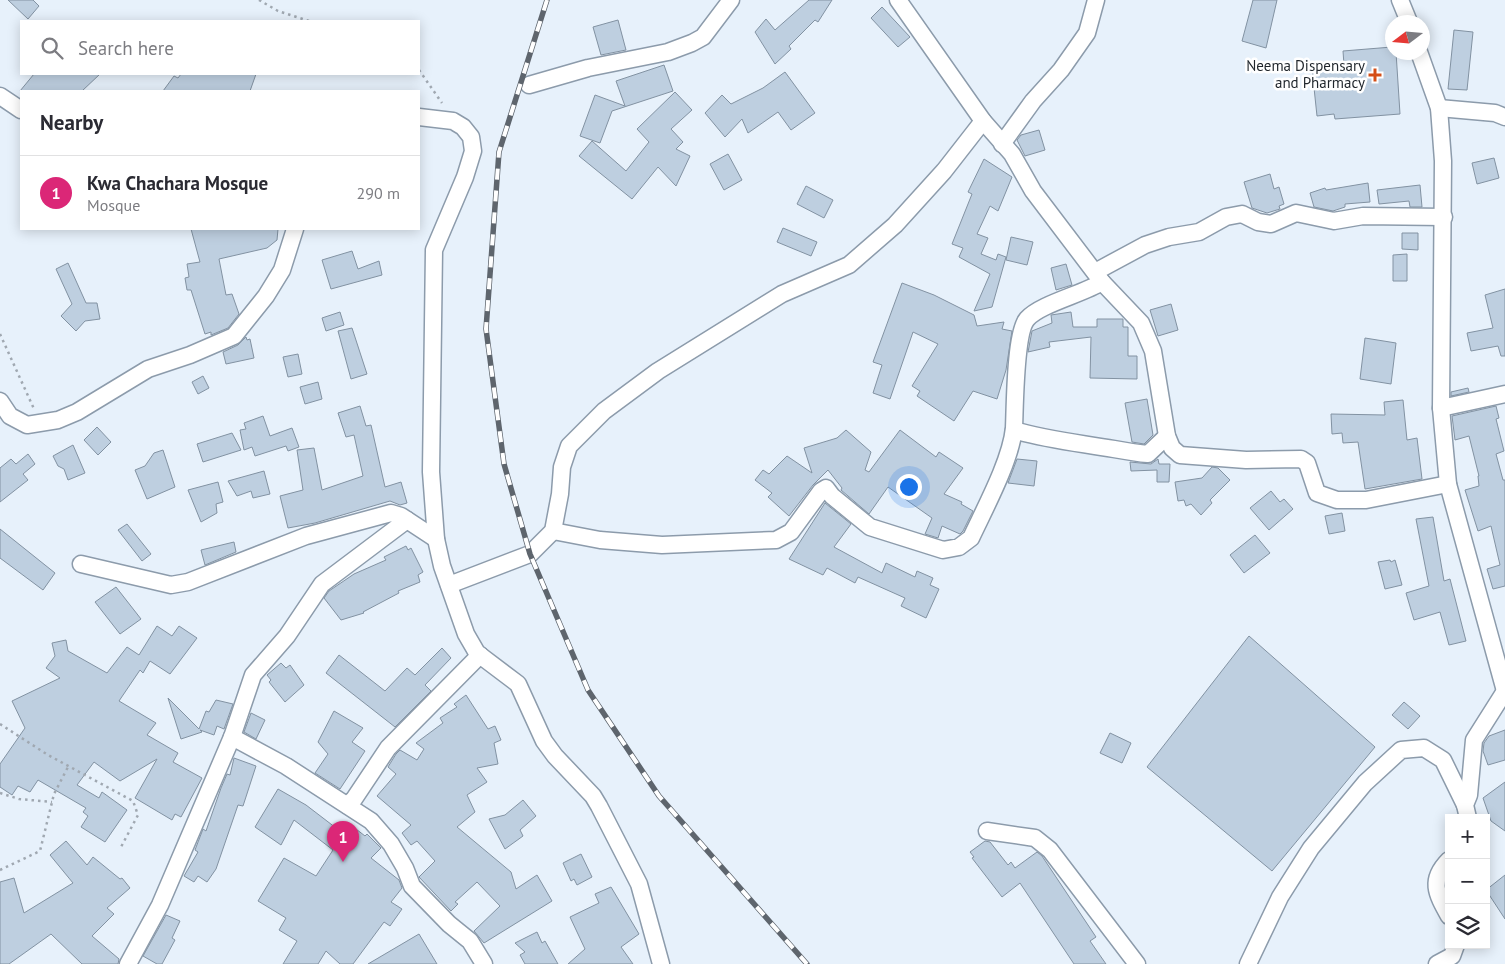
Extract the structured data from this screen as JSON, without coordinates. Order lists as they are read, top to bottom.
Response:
{
  "places": {
    "health": ["Neema Dispensary and Pharmacy"]
  },
  "north": "left",
  "page": {
    "search": "Search here",
    "heading": "Nearby",
    "list": [
      {
        "mark": "1",
        "name": "Kwa Chachara Mosque",
        "note": "Mosque",
        "value": "290 m"
      }
    ],
    "map_buttons": ["+", "−"],
    "pins": "1"
  }
}
